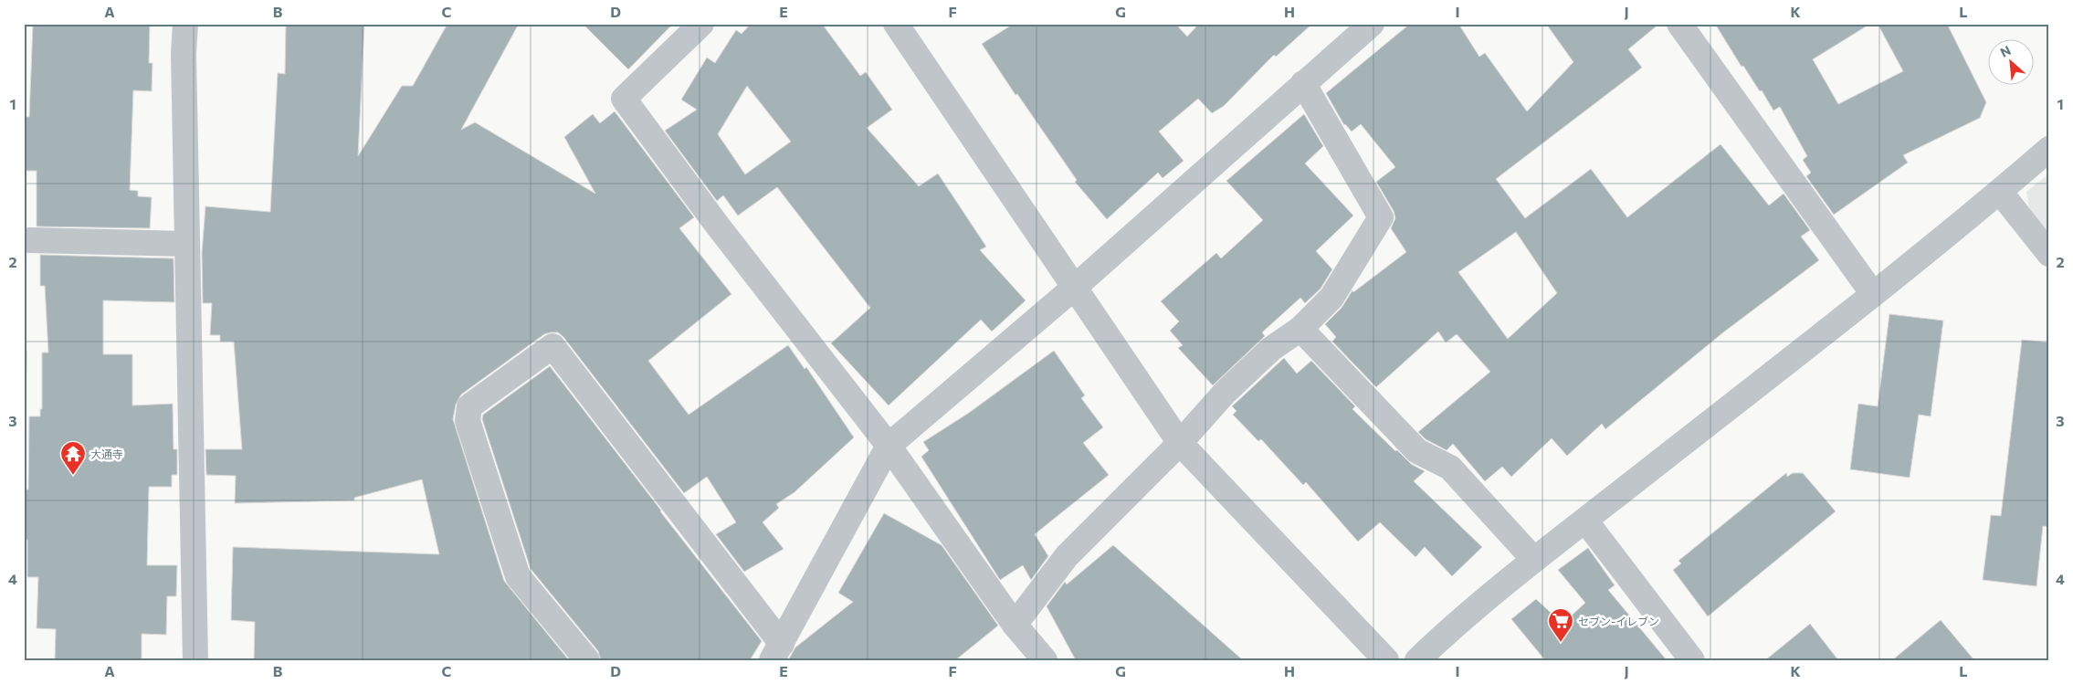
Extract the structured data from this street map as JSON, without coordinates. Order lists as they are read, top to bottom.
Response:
{
  "places": {
    "temple": ["大通寺"],
    "supermarket": ["セブン-イレブン"]
  },
  "north": "top left",
  "grid": {
    "columns": [
      "A",
      "B",
      "C",
      "D",
      "E",
      "F",
      "G",
      "H",
      "I",
      "J",
      "K",
      "L"
    ],
    "rows": [
      "1",
      "2",
      "3",
      "4"
    ]
  }
}
